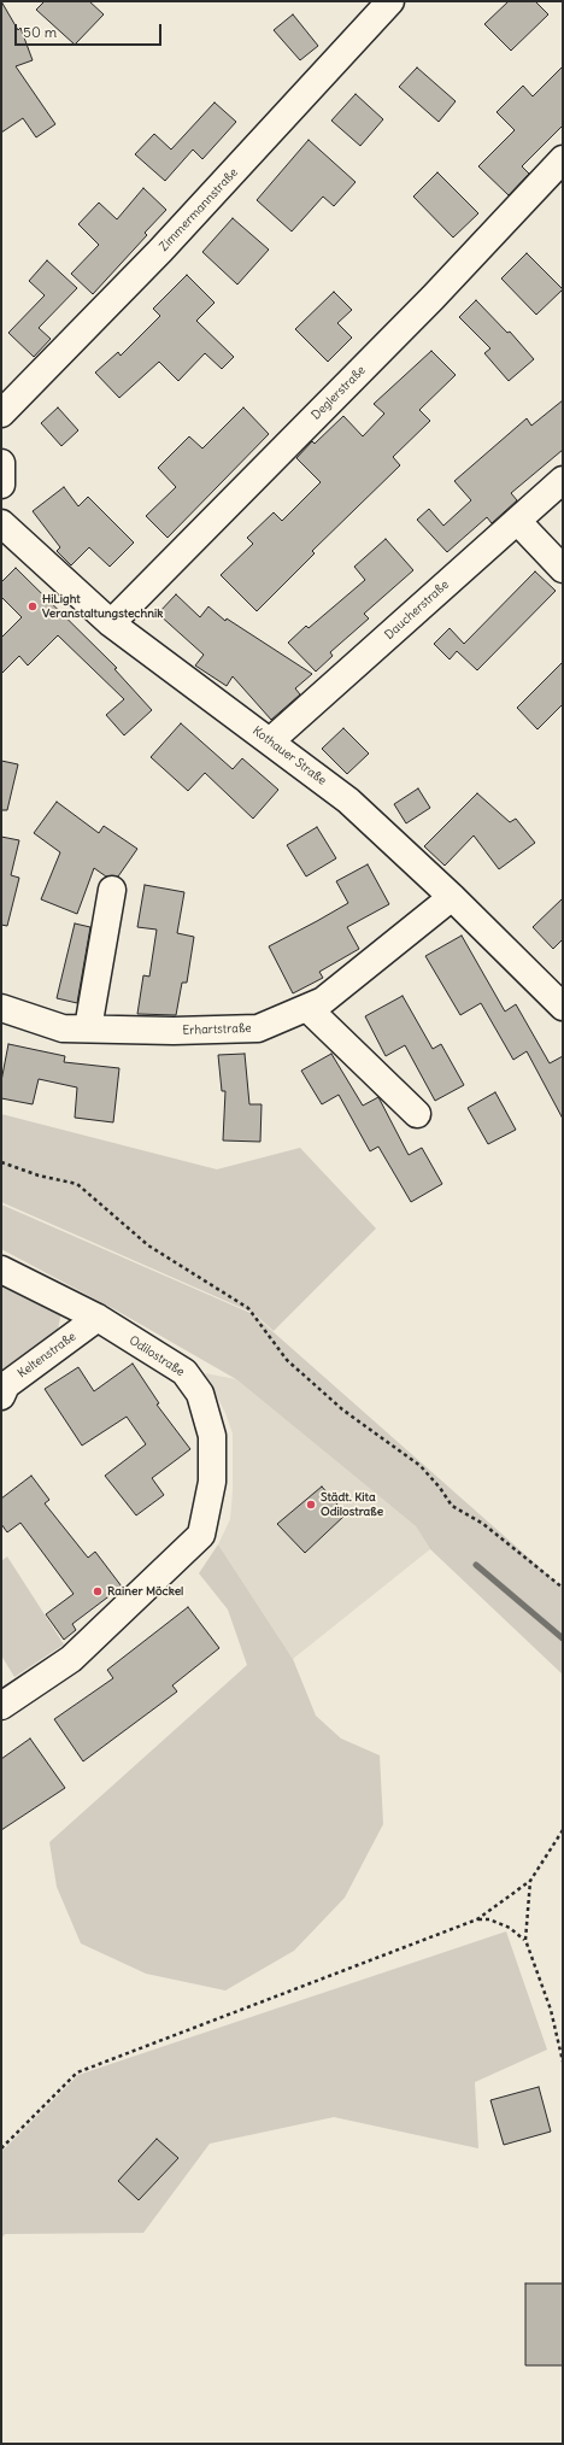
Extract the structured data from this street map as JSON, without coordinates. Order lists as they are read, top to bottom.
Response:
{
  "streets": {
    "street": [
      "Zimmermannstraße",
      "Deglerstraße",
      "Daucherstraße",
      "Kothauer Straße",
      "Erhartstraße",
      "Keltenstraße",
      "Odilostraße"
    ]
  },
  "crossings": [
    ["Deglerstraße", "Kothauer Straße"],
    ["Daucherstraße", "Kothauer Straße"],
    ["Kothauer Straße", "Erhartstraße"],
    ["Keltenstraße", "Odilostraße"]
  ],
  "places": ["HiLight Veranstaltungstechnik", "Städt. Kita Odilostraße", "Rainer Möckel"],
  "scale_bar": "50 m"
}
